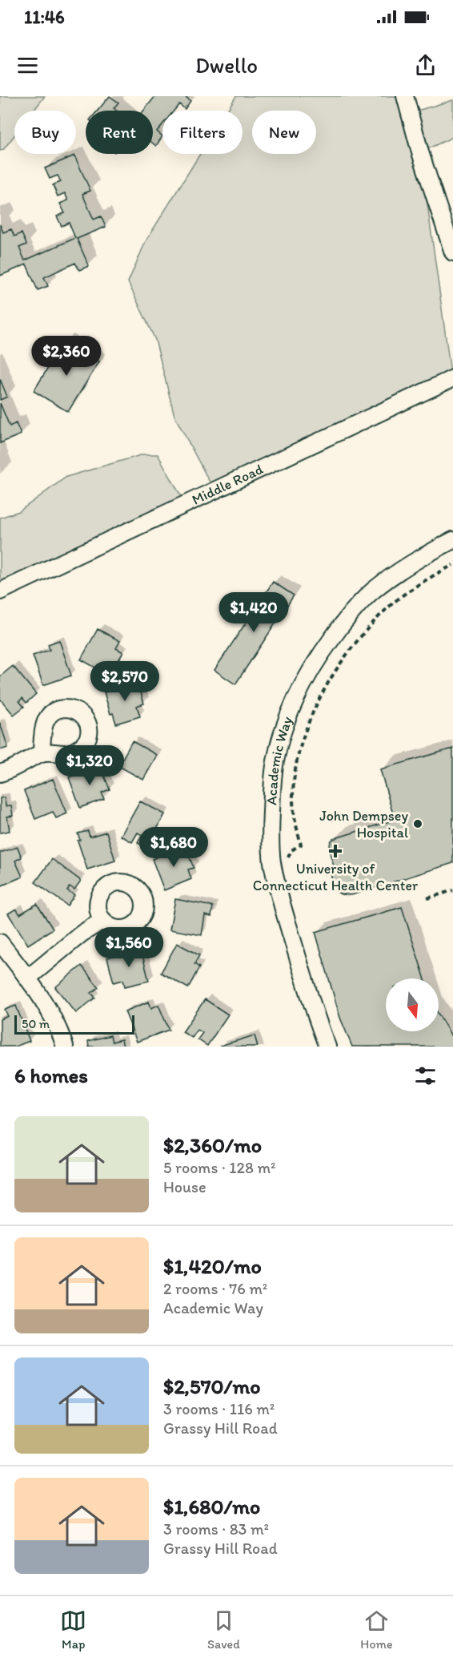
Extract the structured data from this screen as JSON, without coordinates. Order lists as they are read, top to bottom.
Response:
{
  "streets": {
    "street": ["Middle Road", "Academic Way"]
  },
  "places": {
    "other": ["John Dempsey Hospital"],
    "health": ["University of Connecticut Health Center"]
  },
  "scale_bar": "50 m",
  "north": "bottom",
  "page": {
    "status": "11:46",
    "header": "Dwello",
    "chip": [
      "Buy",
      "Rent",
      "Filters",
      "New"
    ],
    "price": [
      "$2,360",
      "$1,420",
      "$2,570",
      "$1,320",
      "$1,680",
      "$1,560"
    ],
    "scale": "50 m",
    "heading": "6 homes",
    "list": [
      {
        "name": "$2,360/mo",
        "note": "5 rooms · 128 m² · House"
      },
      {
        "name": "$1,420/mo",
        "note": "2 rooms · 76 m² · Academic Way"
      },
      {
        "name": "$2,570/mo",
        "note": "3 rooms · 116 m² · Grassy Hill Road"
      },
      {
        "name": "$1,680/mo",
        "note": "3 rooms · 83 m² · Grassy Hill Road"
      }
    ],
    "tabs": ["Map", "Saved", "Home"]
  }
}
